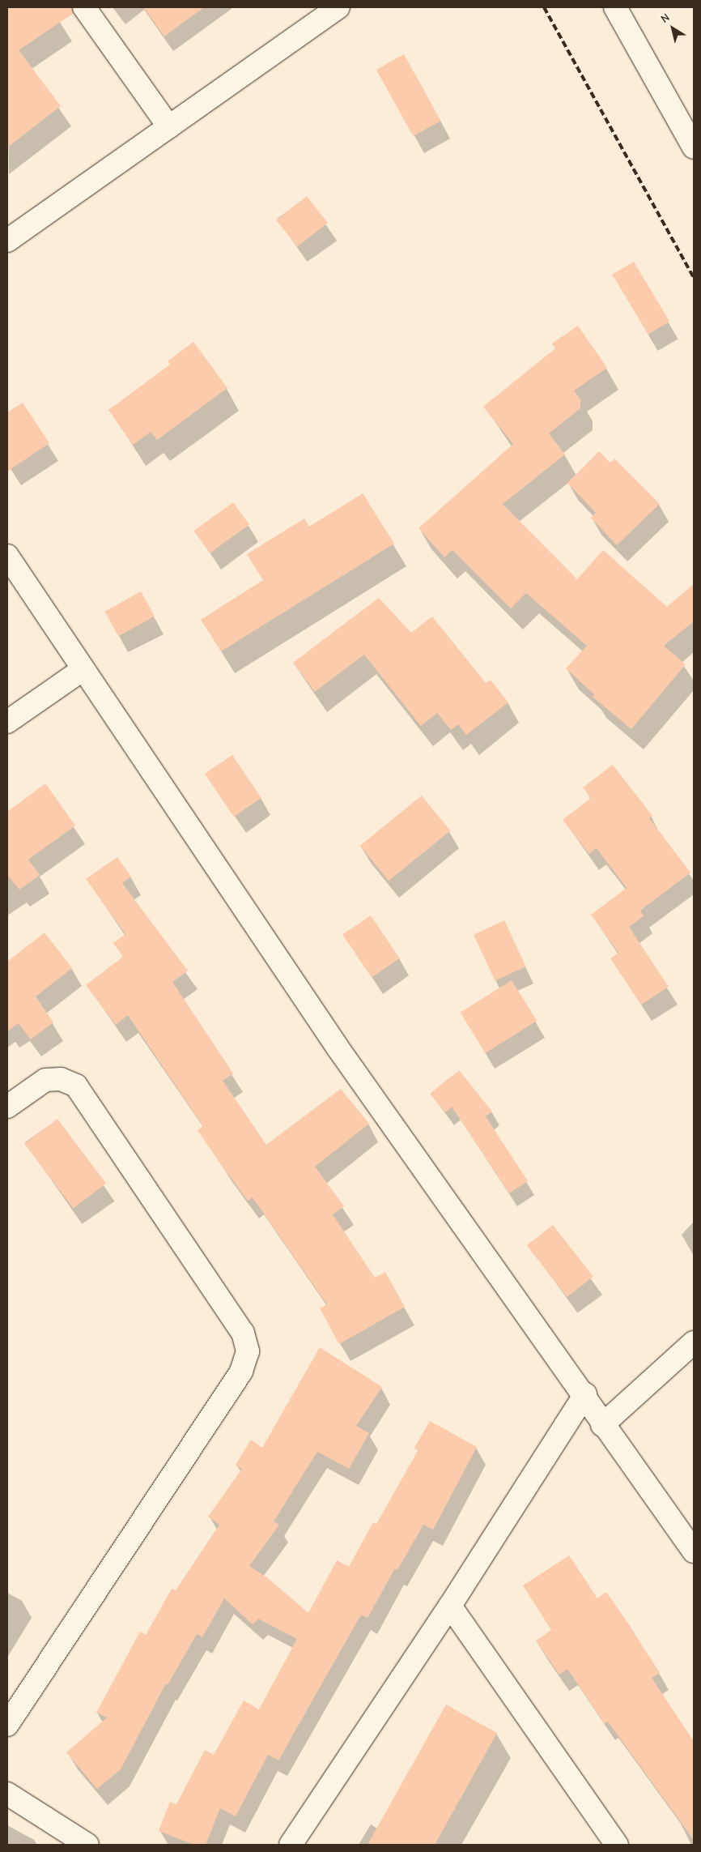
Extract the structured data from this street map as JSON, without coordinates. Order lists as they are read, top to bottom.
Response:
{
  "north": "top left"
}
